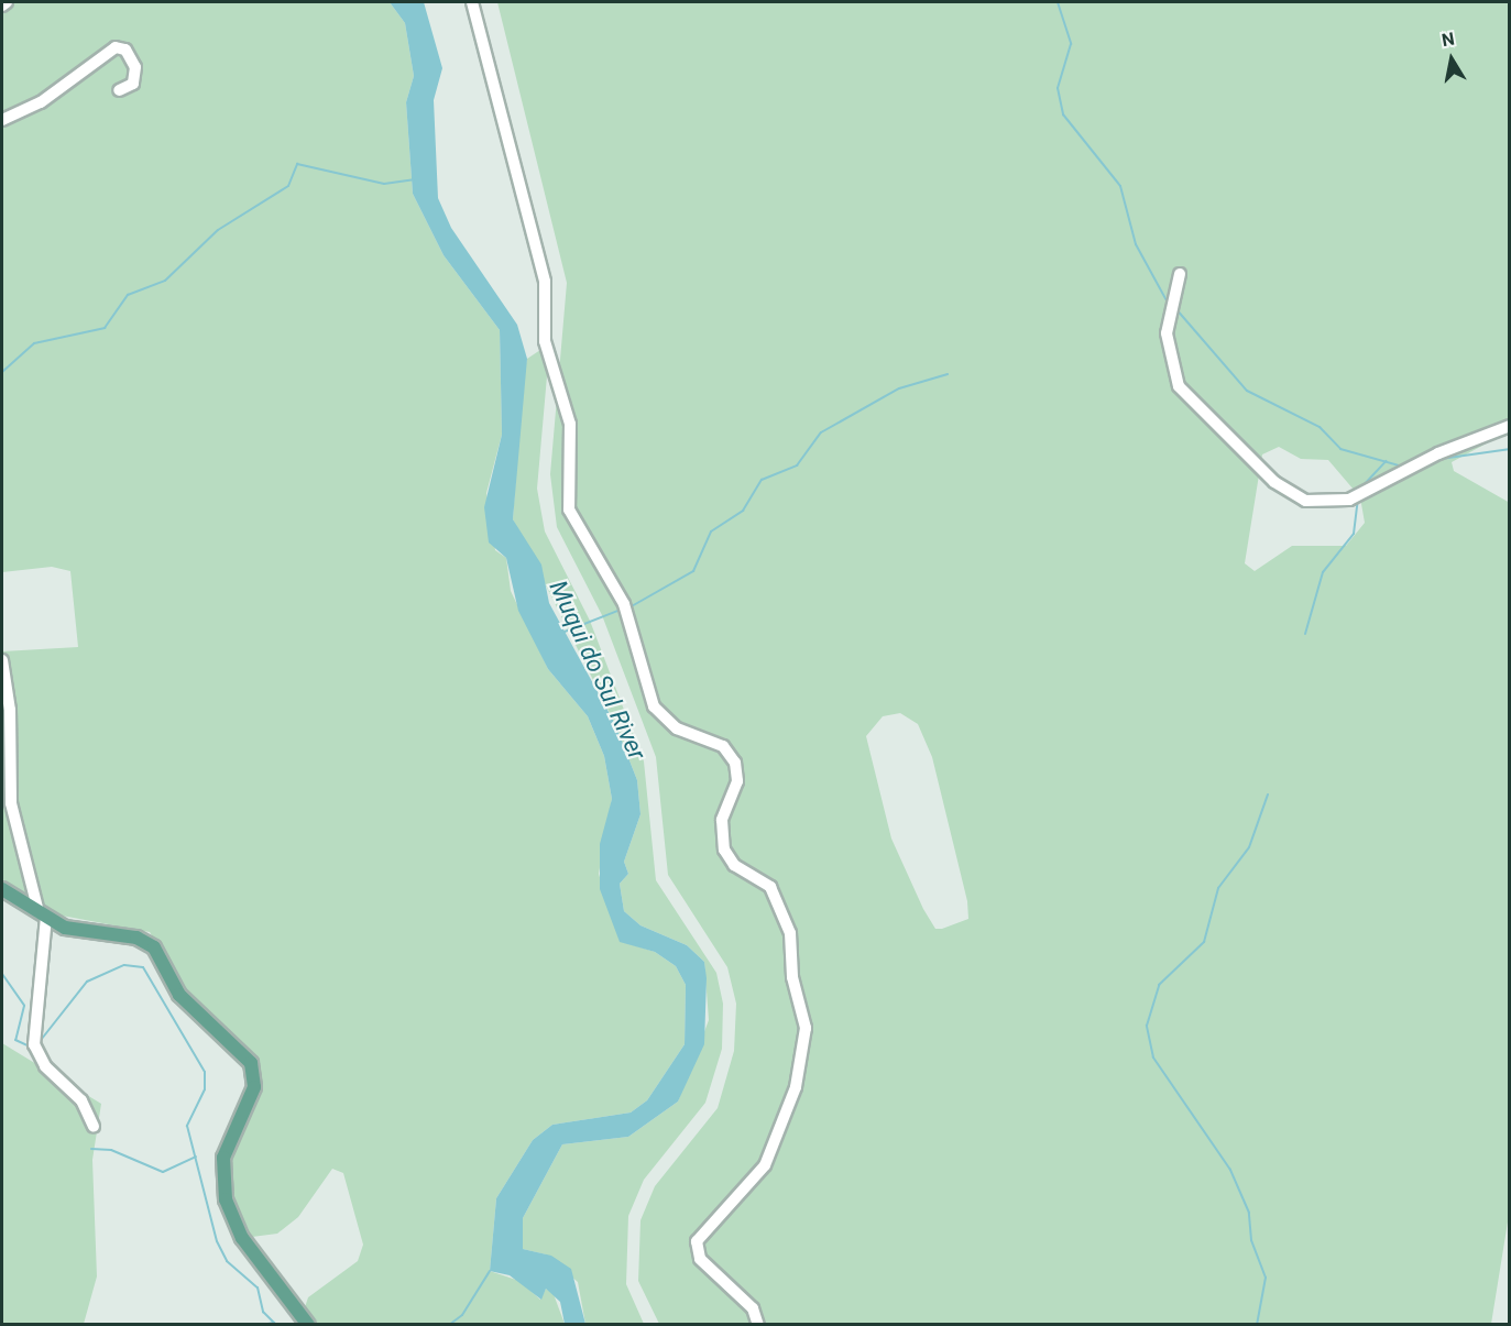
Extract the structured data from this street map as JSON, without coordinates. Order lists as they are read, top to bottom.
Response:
{
  "water": ["Muqui do Sul River"],
  "north": "top"
}
